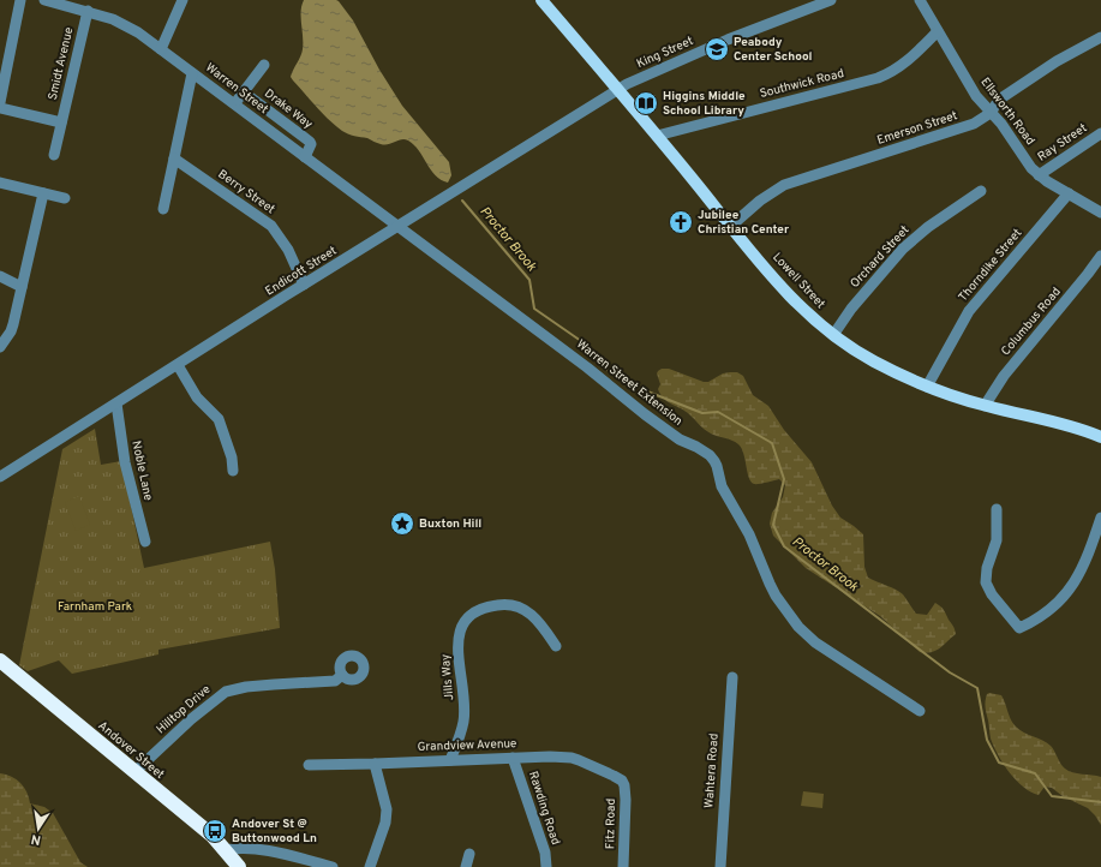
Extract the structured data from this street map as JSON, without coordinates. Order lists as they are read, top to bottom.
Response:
{
  "streets": {
    "highway": ["Andover Street"],
    "main road": ["Lowell Street"],
    "street": [
      "King Street",
      "Smidt Avenue",
      "Southwick Road",
      "Warren Street",
      "Drake Way",
      "Ellsworth Road",
      "Emerson Street",
      "Ray Street",
      "Berry Street",
      "Orchard Street",
      "Thorndike Street",
      "Endicott Street",
      "Columbus Road",
      "Warren Street Extension",
      "Noble Lane",
      "Jills Way",
      "Hilltop Drive",
      "Grandview Avenue",
      "Wahtera Road",
      "Rawding Road",
      "Fitz Road"
    ]
  },
  "crossings": [
    ["King Street", "Endicott Street"],
    ["King Street", "Lowell Street"],
    ["Smidt Avenue", "Warren Street"],
    ["Southwick Road", "Ellsworth Road"],
    ["Southwick Road", "Lowell Street"],
    ["Warren Street", "Drake Way"],
    ["Warren Street", "Endicott Street"],
    ["Warren Street", "Warren Street Extension"],
    ["Ellsworth Road", "Emerson Street"],
    ["Ellsworth Road", "Ray Street"],
    ["Ellsworth Road", "Thorndike Street"],
    ["Emerson Street", "Lowell Street"],
    ["Berry Street", "Endicott Street"],
    ["Orchard Street", "Lowell Street"],
    ["Thorndike Street", "Lowell Street"],
    ["Endicott Street", "Lowell Street"],
    ["Endicott Street", "Warren Street Extension"],
    ["Endicott Street", "Noble Lane"],
    ["Lowell Street", "Columbus Road"],
    ["Jills Way", "Grandview Avenue"],
    ["Hilltop Drive", "Andover Street"],
    ["Grandview Avenue", "Rawding Road"],
    ["Grandview Avenue", "Fitz Road"]
  ],
  "water": ["Proctor Brook"],
  "parks": ["Farnham Park"],
  "places": {
    "school or university": ["Peabody Center School"],
    "library": ["Higgins Middle School Library"],
    "church": ["Jubilee Christian Center"],
    "place": ["Buxton Hill"],
    "bus stop": ["Andover St @ Buttonwood Ln"]
  },
  "north": "bottom"
}
